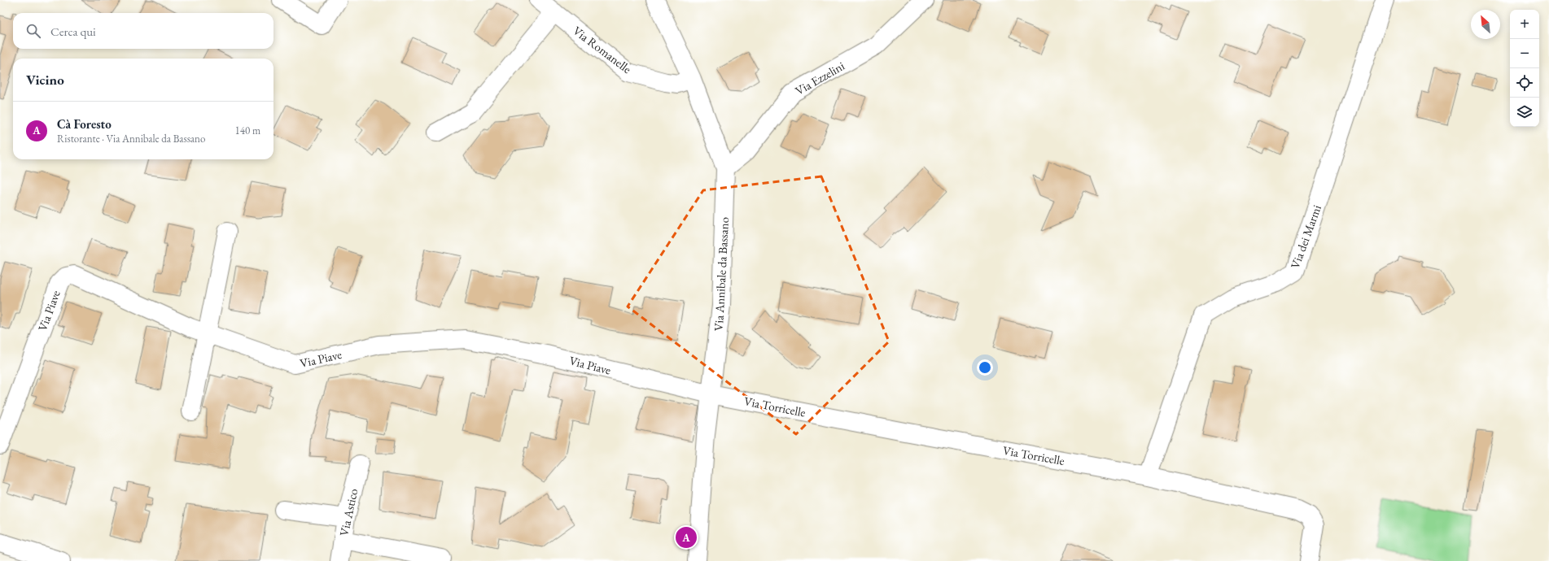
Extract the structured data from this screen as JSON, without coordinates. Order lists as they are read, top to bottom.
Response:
{
  "streets": {
    "street": [
      "Via Romanelle",
      "Via Ezzelini",
      "Via dei Marmi",
      "Via Annibale da Bassano",
      "Via Piave",
      "Via Torricelle",
      "Via Astico"
    ]
  },
  "crossings": [
    ["Via Romanelle", "Via Annibale da Bassano"],
    ["Via Ezzelini", "Via Annibale da Bassano"],
    ["Via dei Marmi", "Via Torricelle"],
    ["Via Annibale da Bassano", "Via Piave"],
    ["Via Annibale da Bassano", "Via Torricelle"],
    ["Via Piave", "Via Torricelle"]
  ],
  "north": "top left",
  "page": {
    "map_buttons": ["+", "−"],
    "search": "Cerca qui",
    "heading": "Vicino",
    "list": [
      {
        "mark": "A",
        "name": "Cà Foresto",
        "note": "Ristorante · Via Annibale da Bassano",
        "value": "140 m"
      }
    ],
    "pins": "A"
  }
}
